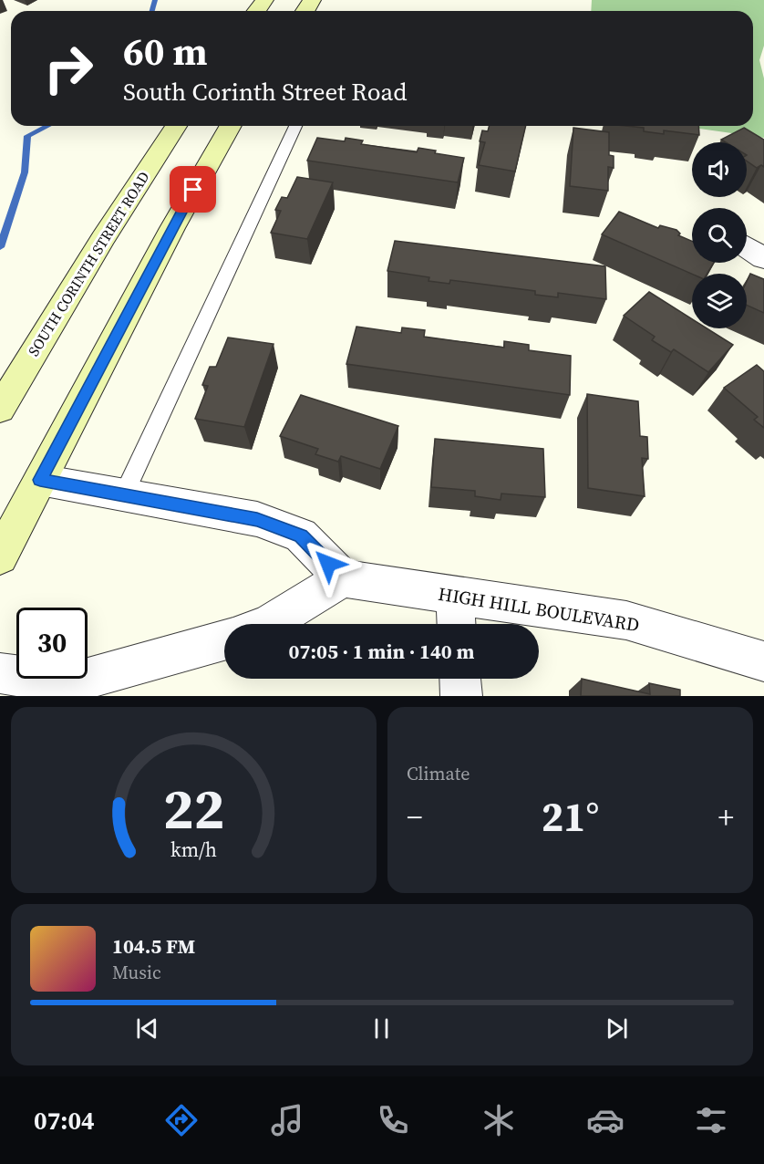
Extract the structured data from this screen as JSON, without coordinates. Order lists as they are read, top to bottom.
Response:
{
  "streets": {
    "main road": ["SOUTH CORINTH STREET ROAD"],
    "street": ["HIGH HILL BOULEVARD"]
  },
  "page": {
    "turn": ["60 m", "South Corinth Street Road"],
    "limit": "30",
    "trip": "07:05 · 1 min · 140 m",
    "tile": "Climate",
    "heat": ["−", "21°", "+"],
    "song": ["104.5 FM", "Music"],
    "tabs": "07:04",
    "gauge": ["22", "km/h"]
  }
}
